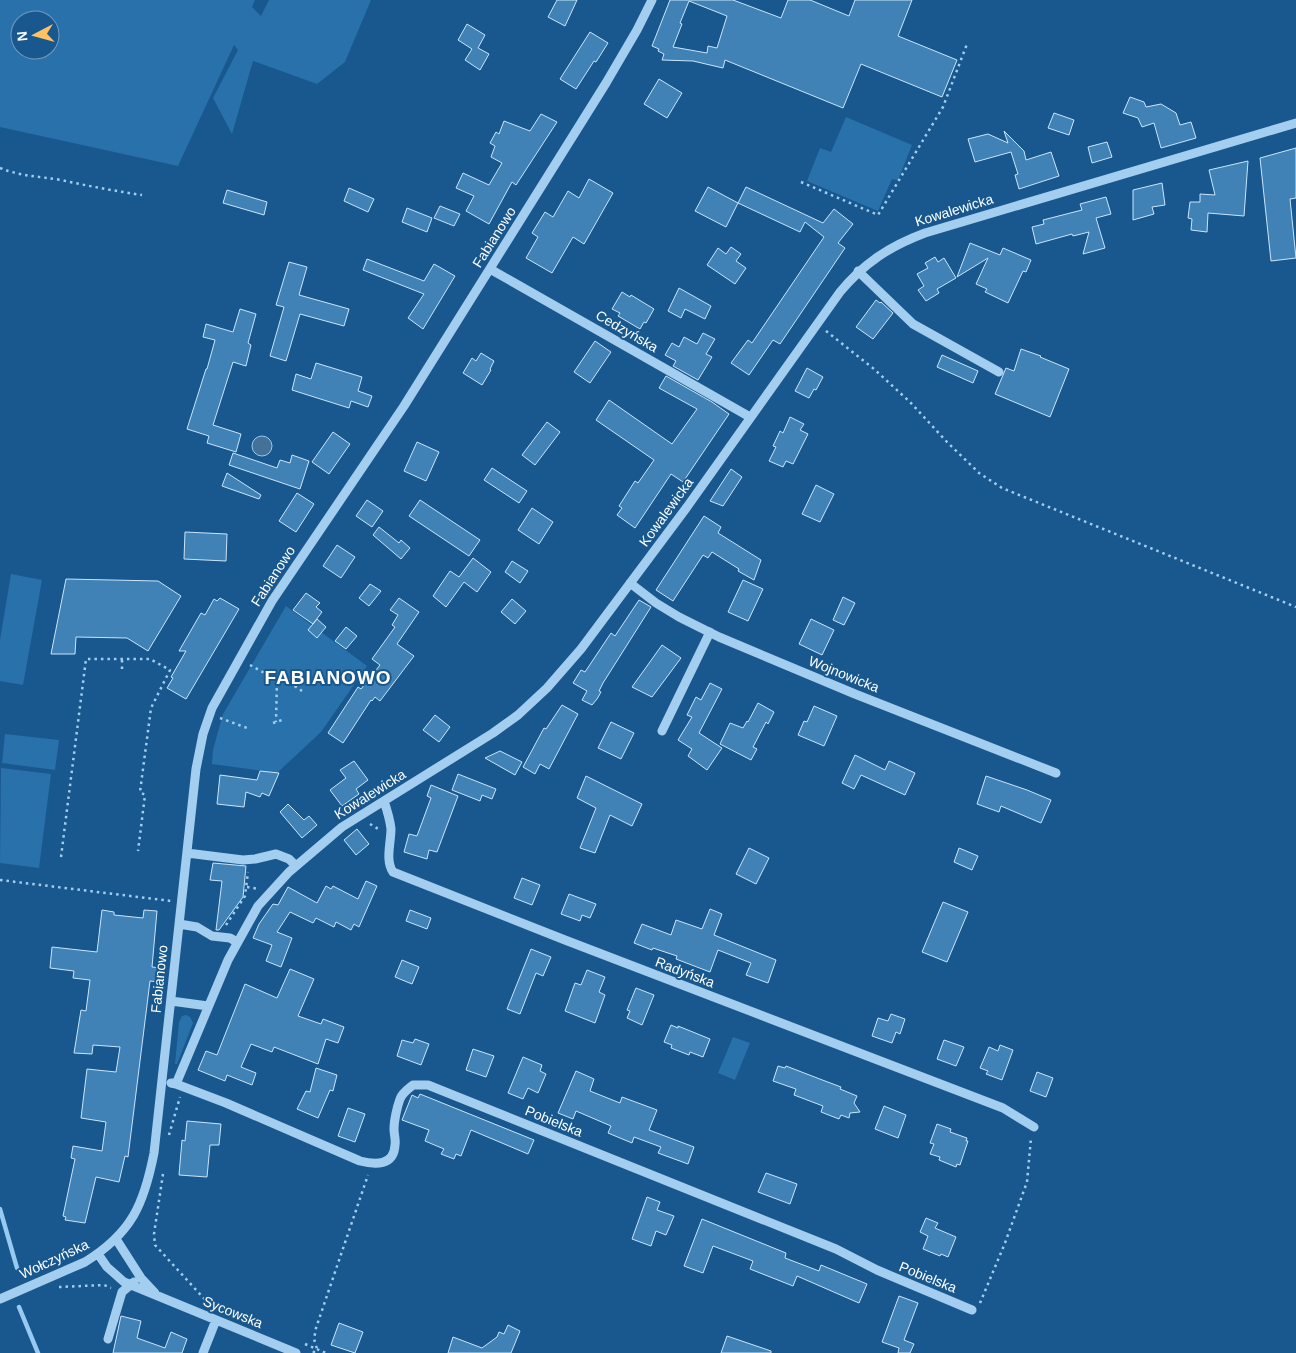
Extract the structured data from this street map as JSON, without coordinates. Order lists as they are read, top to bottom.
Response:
{
  "streets": {
    "street": [
      "Kowalewicka",
      "Fabianowo",
      "Cedzyńska",
      "Wojnowicka",
      "Radyńska",
      "Pobielska",
      "Wołczyńska",
      "Sycowska"
    ]
  },
  "crossings": [
    ["Kowalewicka", "Cedzyńska"],
    ["Kowalewicka", "Wojnowicka"],
    ["Kowalewicka", "Radyńska"],
    ["Fabianowo", "Cedzyńska"],
    ["Fabianowo", "Wołczyńska"],
    ["Fabianowo", "Sycowska"],
    ["Wołczyńska", "Sycowska"]
  ],
  "districts": ["FABIANOWO"],
  "north": "left"
}
